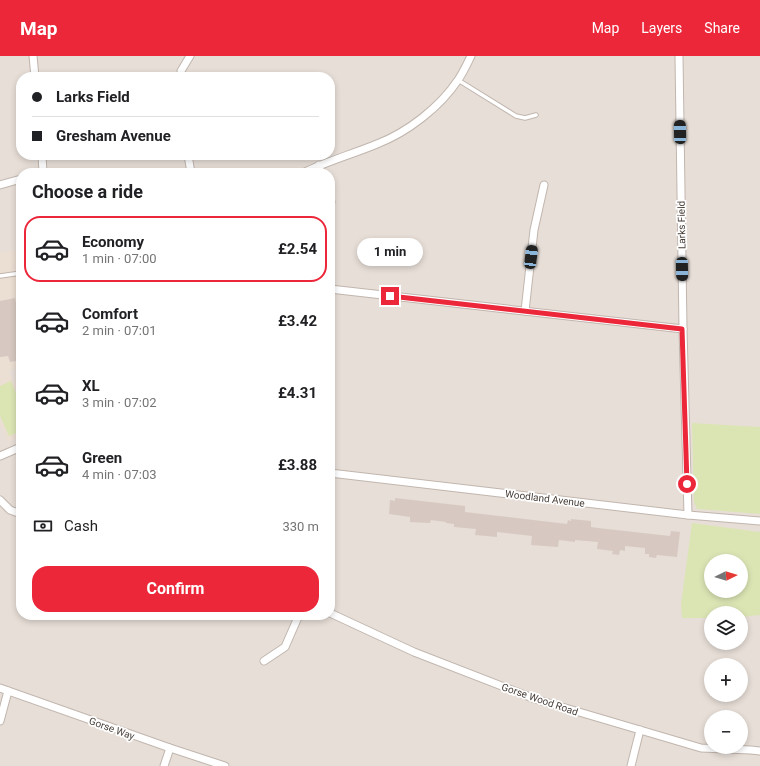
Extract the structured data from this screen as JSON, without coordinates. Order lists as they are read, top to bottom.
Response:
{
  "streets": {
    "street": [
      "Larks Field",
      "Woodland Avenue",
      "Gorse Wood Road",
      "Gorse Way"
    ]
  },
  "crossings": [
    ["Larks Field", "Woodland Avenue"]
  ],
  "north": "right",
  "page": {
    "header": "Map",
    "nav": ["Map", "Layers", "Share"],
    "banner": ["Larks Field", "Gresham Avenue"],
    "heading": "Choose a ride",
    "list": [
      {
        "name": "Economy",
        "note": "1 min · 07:00",
        "value": "£2.54"
      },
      {
        "name": "Comfort",
        "note": "2 min · 07:01",
        "value": "£3.42"
      },
      {
        "name": "XL",
        "note": "3 min · 07:02",
        "value": "£4.31"
      },
      {
        "name": "Green",
        "note": "4 min · 07:03",
        "value": "£3.88"
      }
    ],
    "bubble": "1 min",
    "pay": ["Cash", "330 m"],
    "map_buttons": ["+", "−"],
    "buttons": "Confirm"
  }
}
